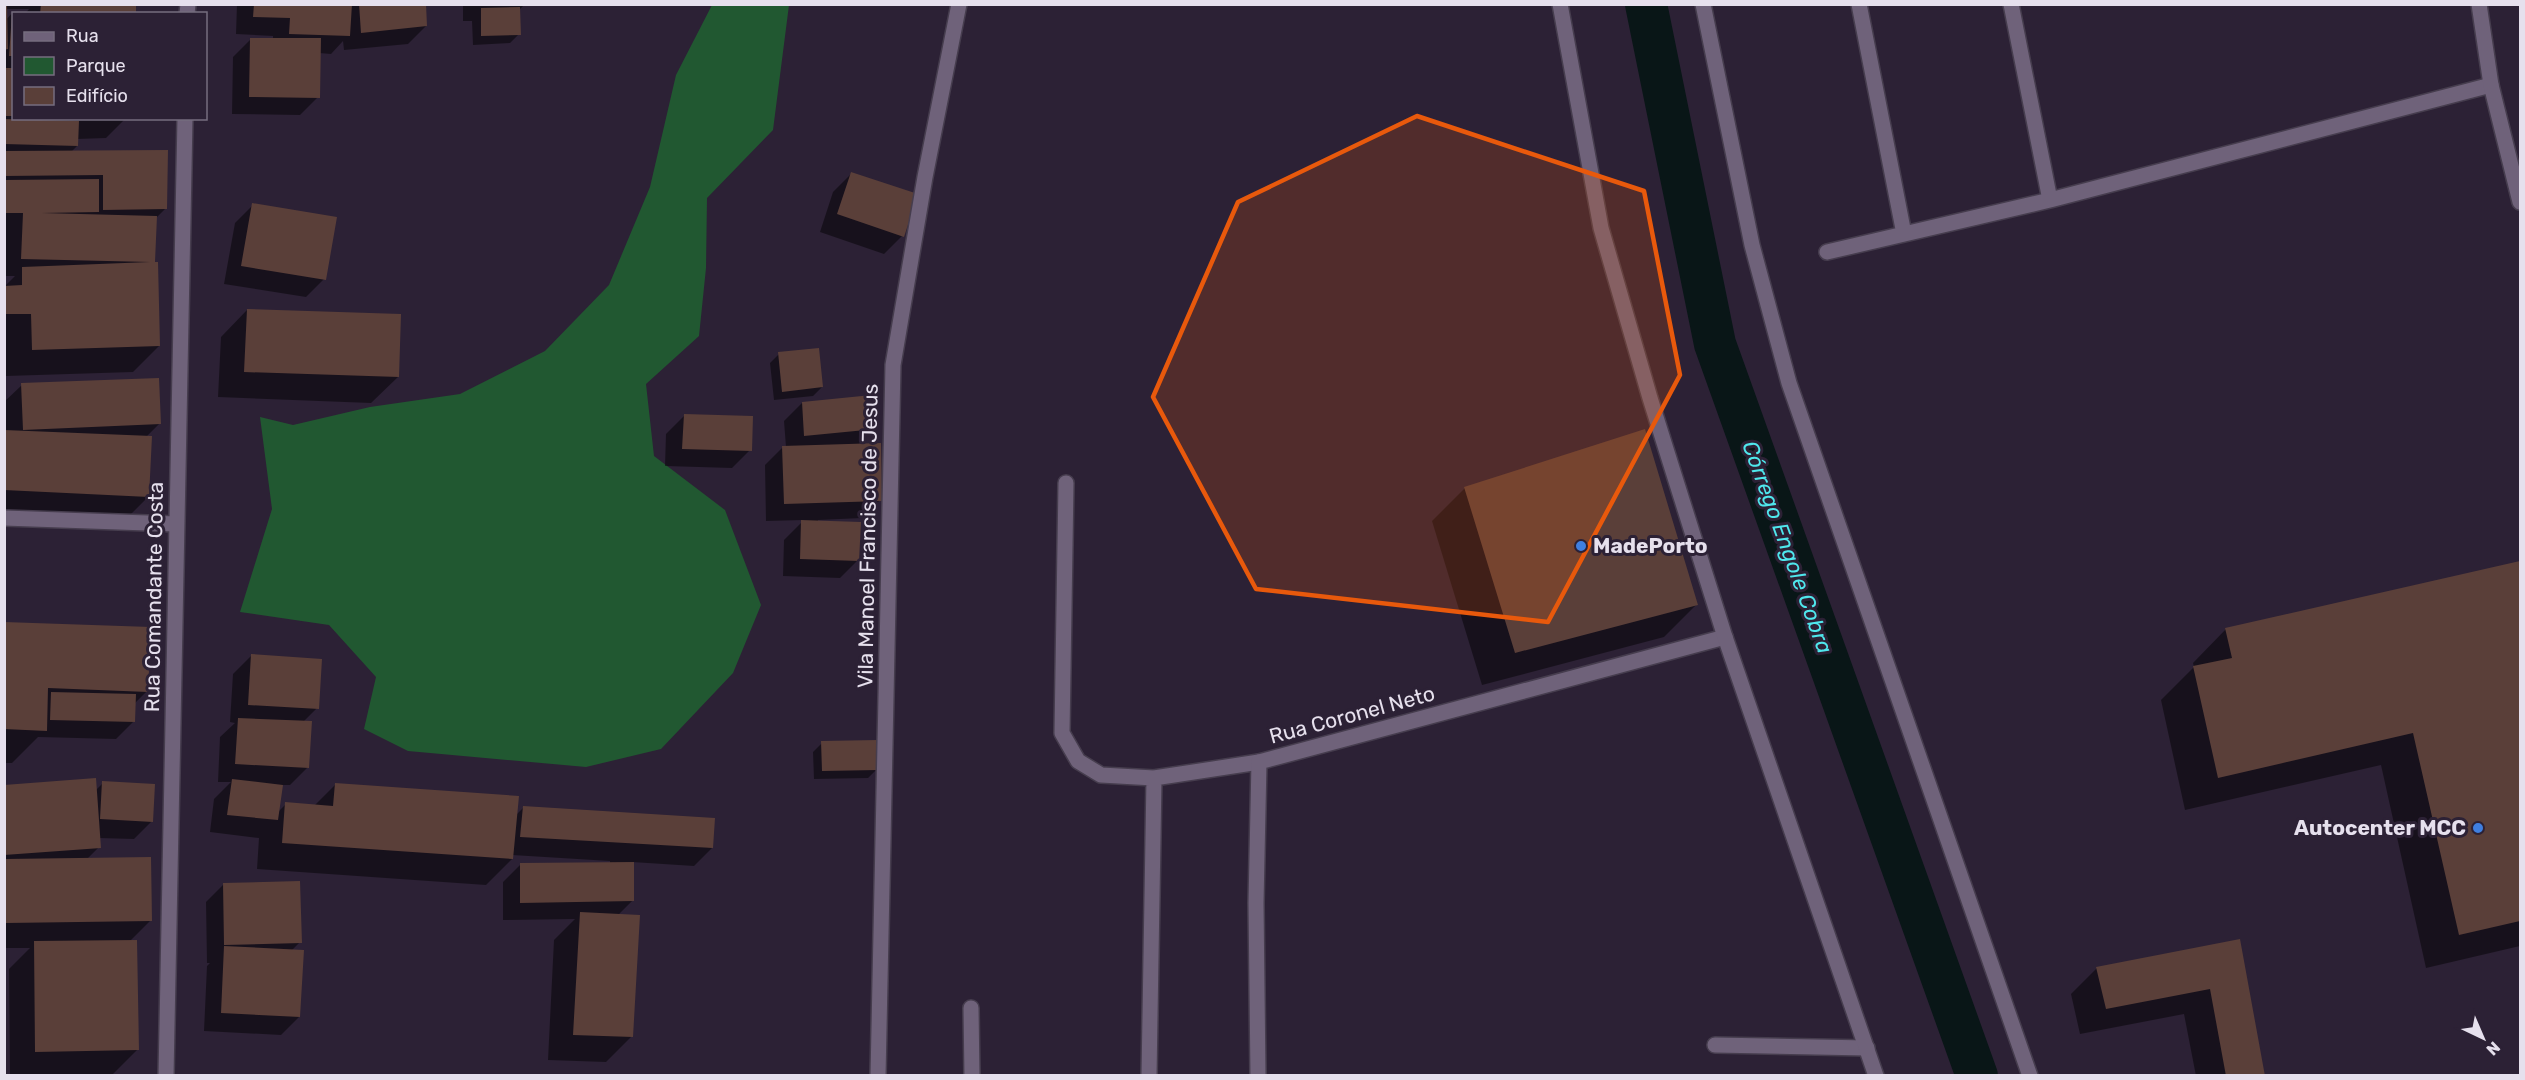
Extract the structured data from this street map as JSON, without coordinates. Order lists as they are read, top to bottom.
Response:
{
  "streets": {
    "street": ["Vila Manoel Francisco de Jesus", "Rua Comandante Costa", "Rua Coronel Neto"]
  },
  "water": ["Córrego Engole Cobra"],
  "places": ["MadePorto", "Autocenter MCC"],
  "legend": ["Rua", "Parque", "Edifício"],
  "north": "bottom right"
}
